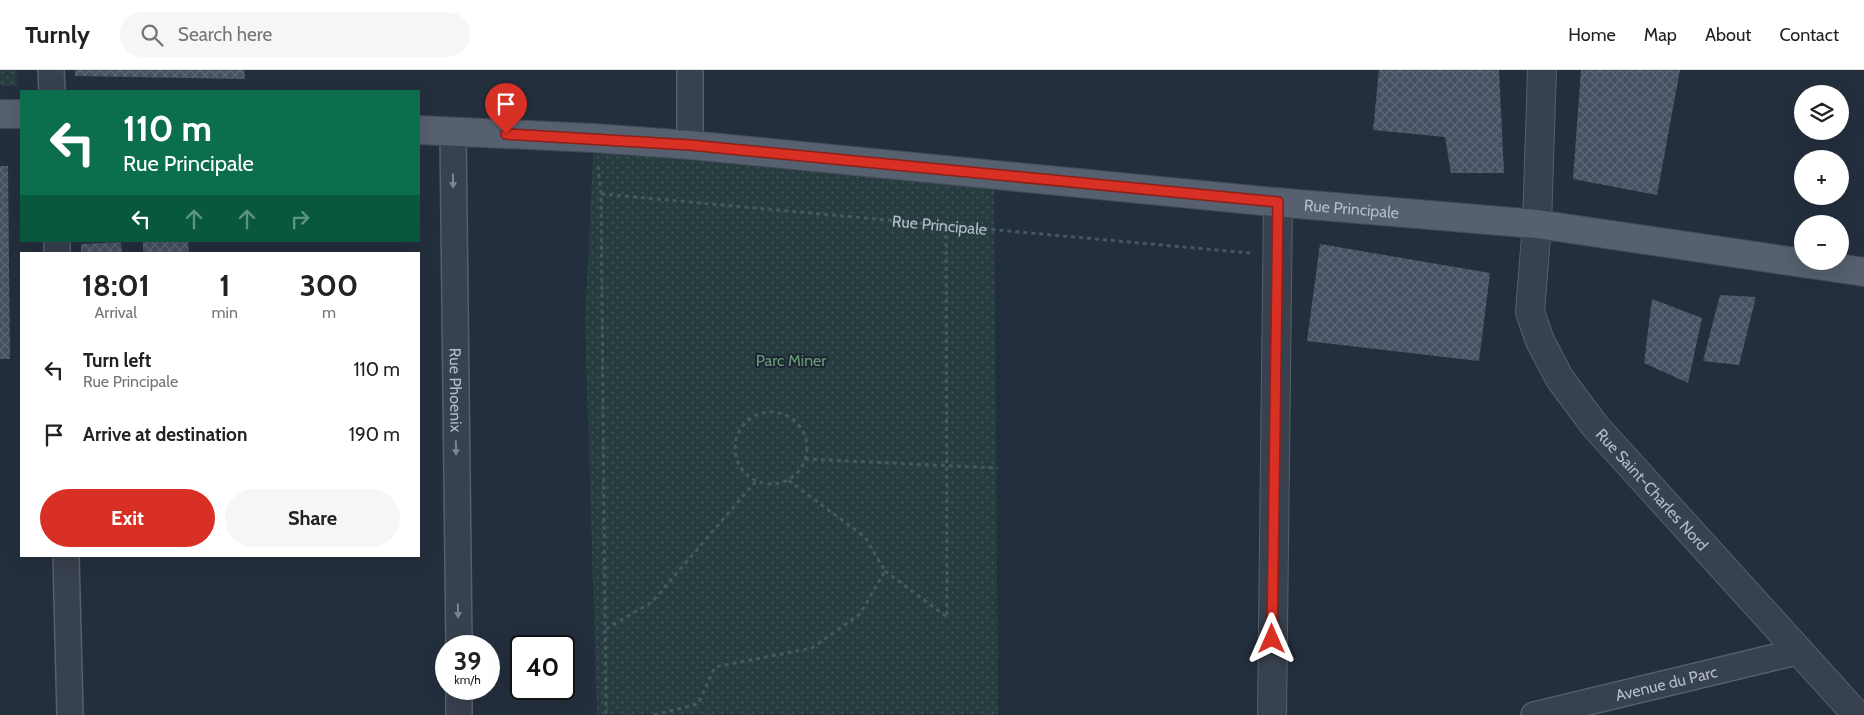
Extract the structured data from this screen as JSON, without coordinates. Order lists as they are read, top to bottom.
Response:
{
  "streets": {
    "main road": ["Rue Principale"],
    "street": ["Rue Phoenix", "Rue Saint-Charles Nord", "Avenue du Parc"]
  },
  "crossings": [
    ["Rue Principale", "Rue Phoenix"],
    ["Rue Principale", "Rue Saint-Charles Nord"],
    ["Rue Saint-Charles Nord", "Avenue du Parc"]
  ],
  "one_way": ["Rue Phoenix"],
  "parks": ["Parc Miner"],
  "page": {
    "header": "Turnly",
    "search": "Search here",
    "nav": [
      "Home",
      "Map",
      "About",
      "Contact"
    ],
    "map_buttons": ["+", "−"],
    "turn": ["110 m", "Rue Principale"],
    "eta": [
      "18:01",
      "Arrival",
      "1",
      "min",
      "300",
      "m"
    ],
    "list": [
      {
        "name": "Turn left",
        "note": "Rue Principale",
        "value": "110 m"
      },
      {
        "name": "Arrive at destination",
        "value": "190 m"
      }
    ],
    "buttons": ["Exit", "Share"],
    "speed": "39 km/h",
    "limit": "40"
  }
}
